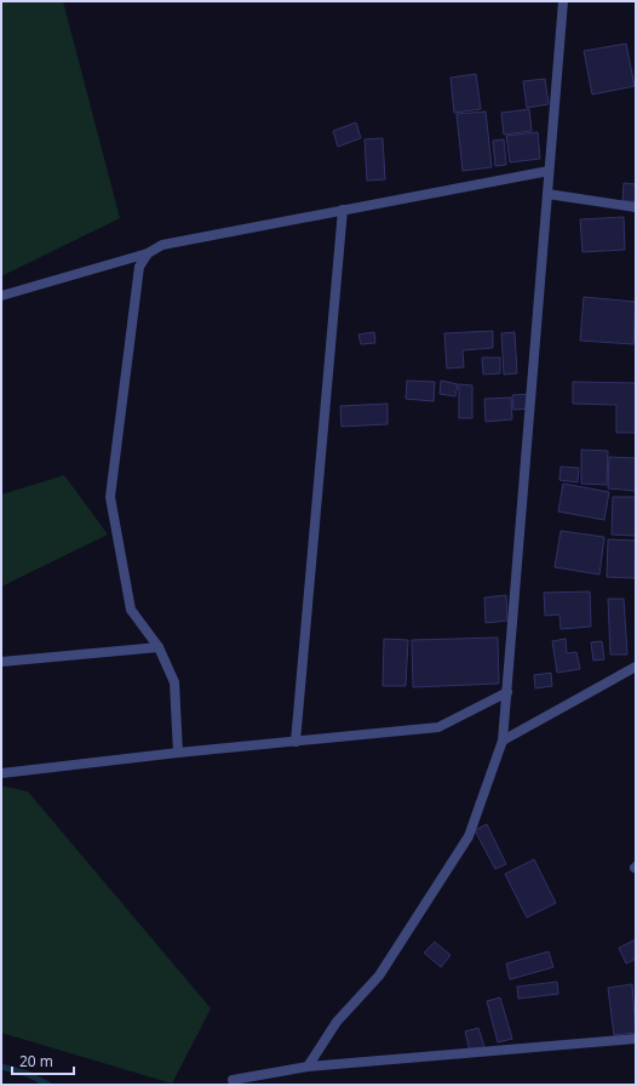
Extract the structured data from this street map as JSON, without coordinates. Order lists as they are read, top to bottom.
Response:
{
  "scale_bar": "20 m"
}
